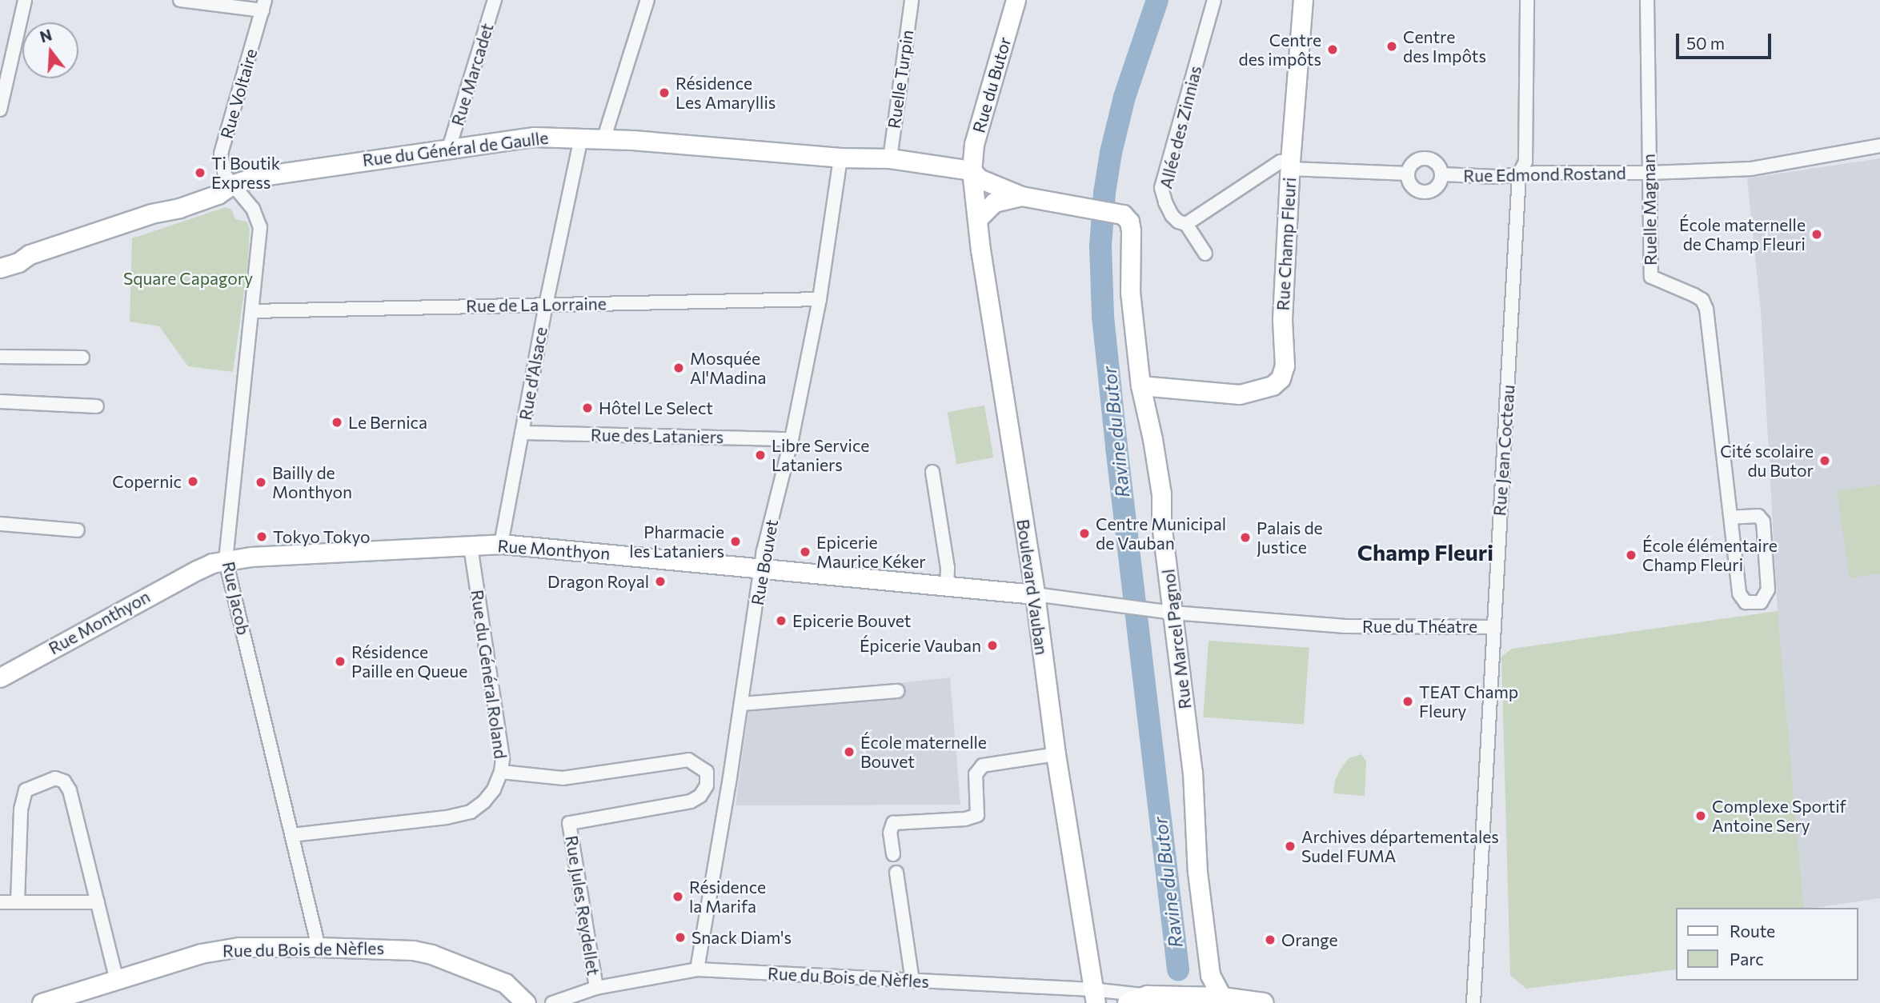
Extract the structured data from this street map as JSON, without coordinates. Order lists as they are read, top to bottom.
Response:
{
  "streets": {
    "main road": [
      "Rue du Butor",
      "Rue du Général de Gaulle",
      "Rue Champ Fleuri",
      "Rue Monthyon",
      "Boulevard Vauban",
      "Rue Marcel Pagnol",
      "Rue du Bois de Nèfles"
    ],
    "street": [
      "Rue Marcadet",
      "Ruelle Turpin",
      "Rue Voltaire",
      "Allée des Zinnias",
      "Rue Edmond Rostand",
      "Ruelle Magnan",
      "Rue de La Lorraine",
      "Rue d'Alsace",
      "Rue des Lataniers",
      "Rue Jean Cocteau",
      "Rue Bouvet",
      "Rue Jacob",
      "Rue du Théatre",
      "Rue du Général Roland",
      "Rue Jules Reydellet"
    ]
  },
  "crossings": [
    ["Rue Marcadet", "Rue du Général de Gaulle"],
    ["Ruelle Turpin", "Rue du Général de Gaulle"],
    ["Rue du Butor", "Rue du Général de Gaulle"],
    ["Rue du Butor", "Boulevard Vauban"],
    ["Rue Voltaire", "Rue du Général de Gaulle"],
    ["Rue Voltaire", "Rue Jacob"],
    ["Rue du Général de Gaulle", "Rue d'Alsace"],
    ["Rue du Général de Gaulle", "Rue Bouvet"],
    ["Rue du Général de Gaulle", "Boulevard Vauban"],
    ["Rue du Général de Gaulle", "Rue Jacob"],
    ["Rue du Général de Gaulle", "Rue Marcel Pagnol"],
    ["Rue Edmond Rostand", "Ruelle Magnan"],
    ["Rue Edmond Rostand", "Rue Jean Cocteau"],
    ["Rue Champ Fleuri", "Rue Marcel Pagnol"],
    ["Rue de La Lorraine", "Rue d'Alsace"],
    ["Rue de La Lorraine", "Rue Bouvet"],
    ["Rue de La Lorraine", "Rue Jacob"],
    ["Rue d'Alsace", "Rue des Lataniers"],
    ["Rue d'Alsace", "Rue Monthyon"],
    ["Rue des Lataniers", "Rue Bouvet"],
    ["Rue Jean Cocteau", "Rue du Théatre"],
    ["Rue Monthyon", "Rue Bouvet"],
    ["Rue Monthyon", "Boulevard Vauban"],
    ["Rue Monthyon", "Rue Jacob"],
    ["Rue Monthyon", "Rue du Théatre"],
    ["Rue Monthyon", "Rue du Général Roland"],
    ["Rue Bouvet", "Rue du Bois de Nèfles"],
    ["Boulevard Vauban", "Rue du Théatre"],
    ["Boulevard Vauban", "Rue du Bois de Nèfles"],
    ["Rue Jacob", "Rue du Général Roland"],
    ["Rue Jacob", "Rue du Bois de Nèfles"],
    ["Rue du Théatre", "Rue Marcel Pagnol"],
    ["Rue du Général Roland", "Rue Jules Reydellet"],
    ["Rue Jules Reydellet", "Rue du Bois de Nèfles"]
  ],
  "districts": ["Champ Fleuri"],
  "water": ["Ravine du Butor"],
  "parks": ["Square Capagory"],
  "places": [
    "Centre des Impôts",
    "Centre des impôts",
    "Résidence Les Amaryllis",
    "Ti Boutik Express",
    "École maternelle de Champ Fleuri",
    "Mosquée Al'Madina",
    "Hôtel Le Select",
    "Le Bernica",
    "Libre Service Lataniers",
    "Cité scolaire du Butor",
    "Copernic",
    "Bailly de Monthyon",
    "Centre Municipal de Vauban",
    "Tokyo Tokyo",
    "Palais de Justice",
    "Pharmacie les Lataniers",
    "Epicerie Maurice Kéker",
    "École élémentaire Champ Fleuri",
    "Dragon Royal",
    "Epicerie Bouvet",
    "Épicerie Vauban",
    "Résidence Paille en Queue",
    "TEAT Champ Fleury",
    "École maternelle Bouvet",
    "Complexe Sportif Antoine Sery",
    "Archives départementales Sudel FUMA",
    "Résidence la Marifa",
    "Snack Diam's",
    "Orange"
  ],
  "legend": ["Route", "Parc"],
  "scale_bar": "50 m",
  "north": "top"
}
